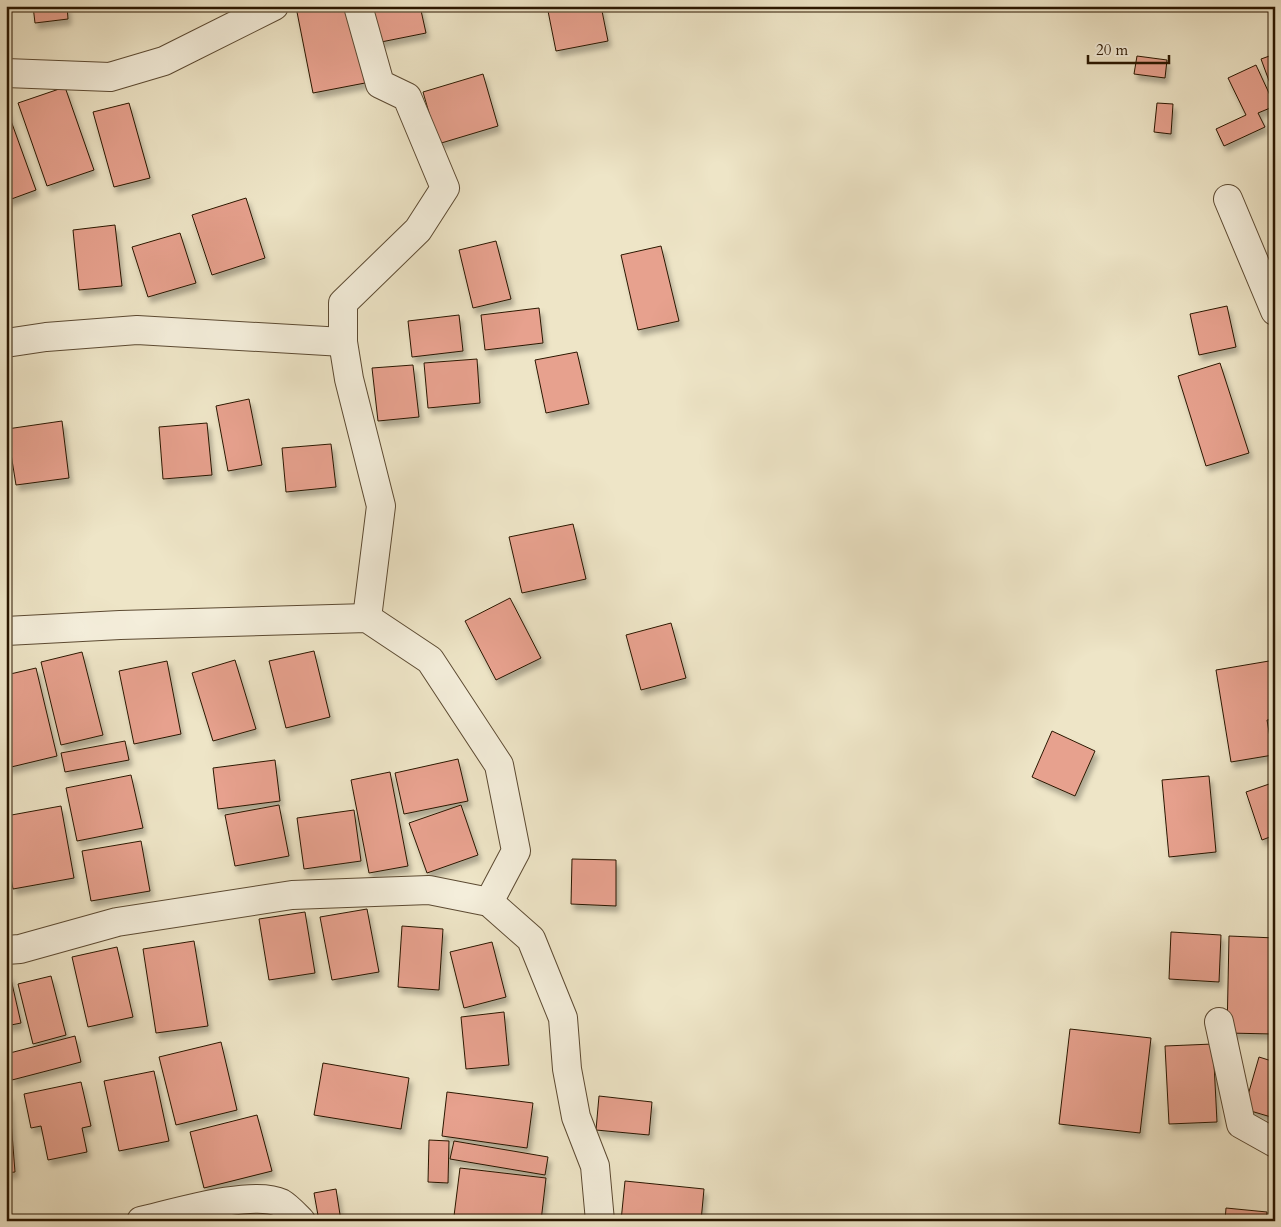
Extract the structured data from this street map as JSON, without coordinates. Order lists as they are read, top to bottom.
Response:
{
  "scale_bar": "20 m"
}
